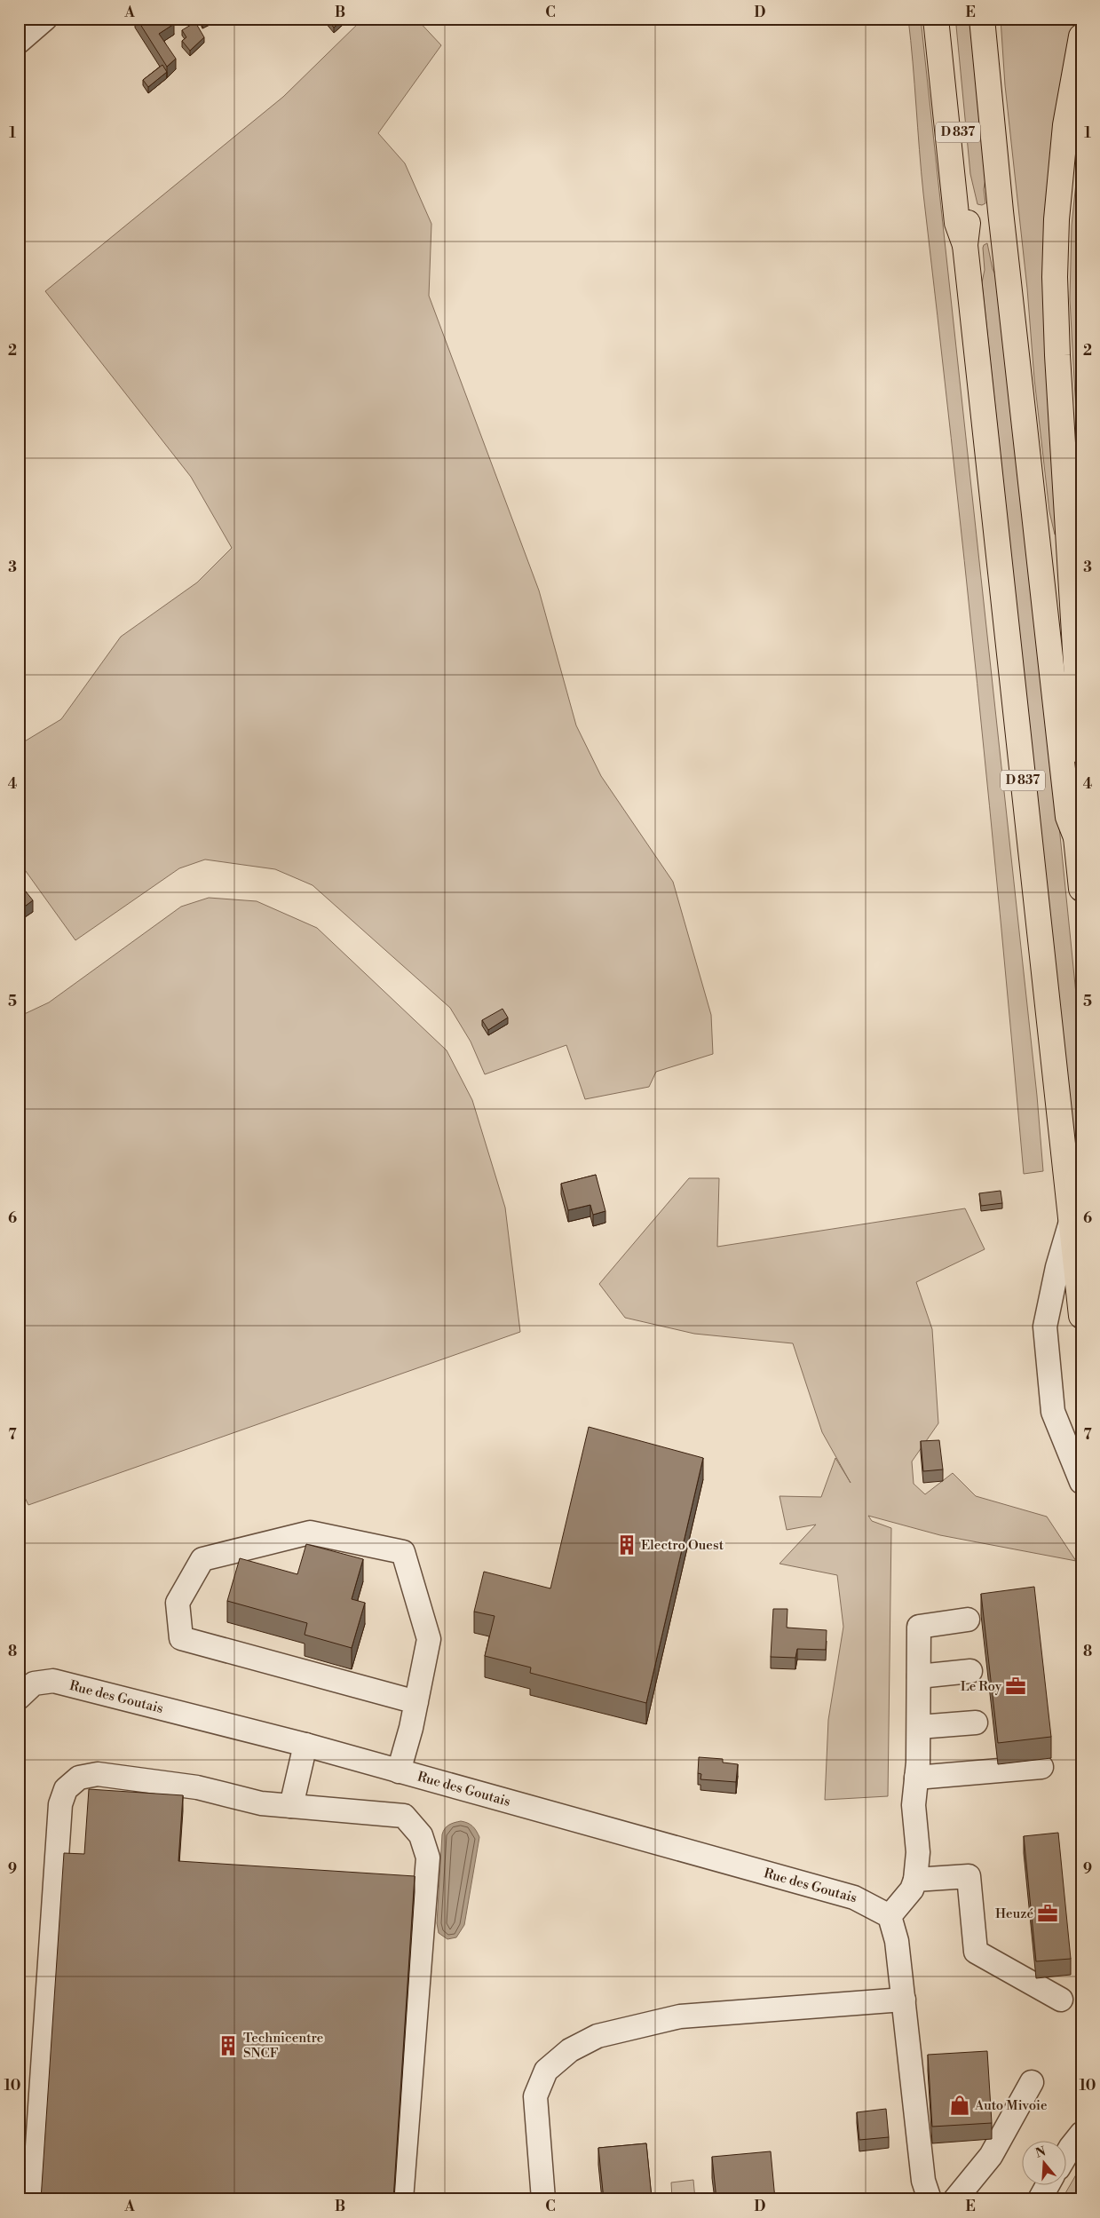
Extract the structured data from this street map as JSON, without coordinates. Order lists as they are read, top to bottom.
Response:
{
  "streets": {
    "main road": ["D 837"],
    "street": ["Rue des Goutais"]
  },
  "places": {
    "building": ["Electro Ouest", "Technicentre SNCF"],
    "office": ["Le Roy", "Heuzé"],
    "shop": ["Auto Mivoie"]
  },
  "north": "top",
  "grid": {
    "columns": [
      "A",
      "B",
      "C",
      "D",
      "E"
    ],
    "rows": [
      "1",
      "2",
      "3",
      "4",
      "5",
      "6",
      "7",
      "8",
      "9",
      "10"
    ]
  }
}
